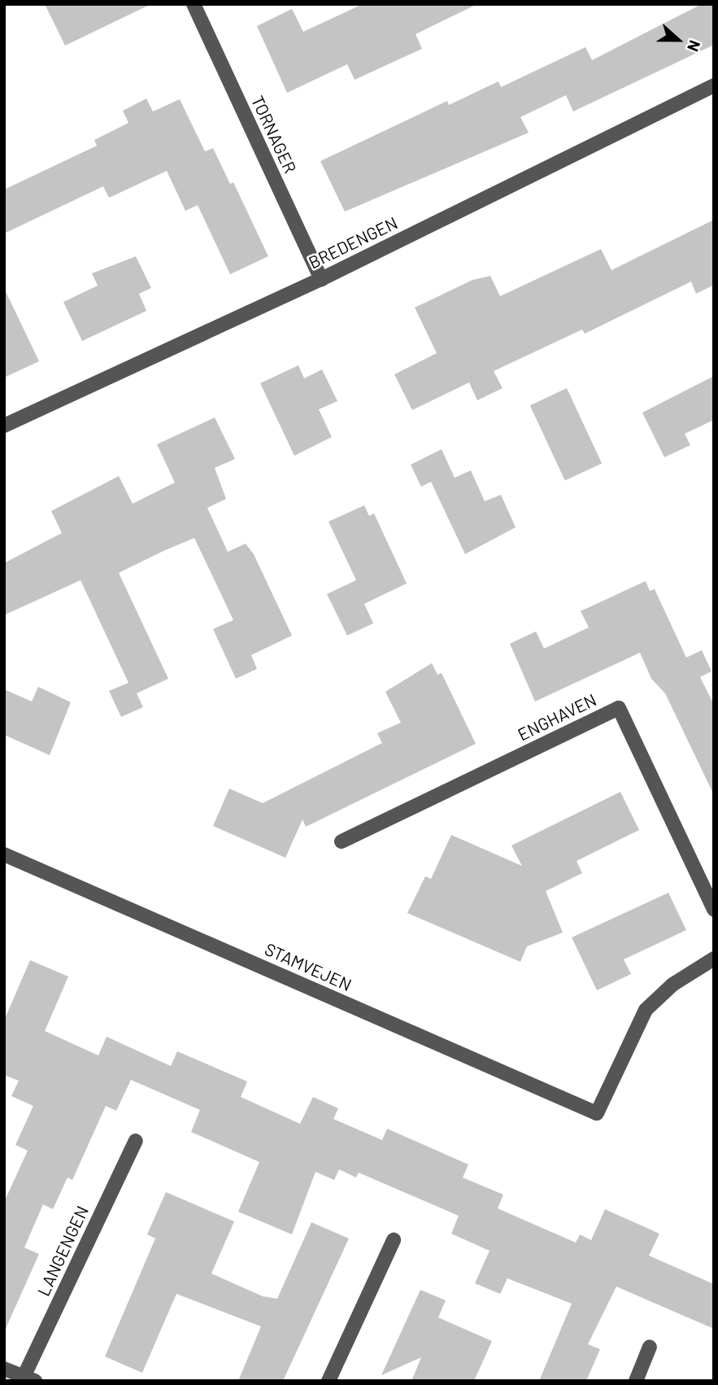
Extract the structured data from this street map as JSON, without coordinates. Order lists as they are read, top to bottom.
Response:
{
  "streets": {
    "street": [
      "TORNAGER",
      "BREDENGEN",
      "ENGHAVEN",
      "STAMVEJEN",
      "LANGENGEN"
    ]
  },
  "crossings": [
    ["TORNAGER", "BREDENGEN"]
  ],
  "north": "right"
}
